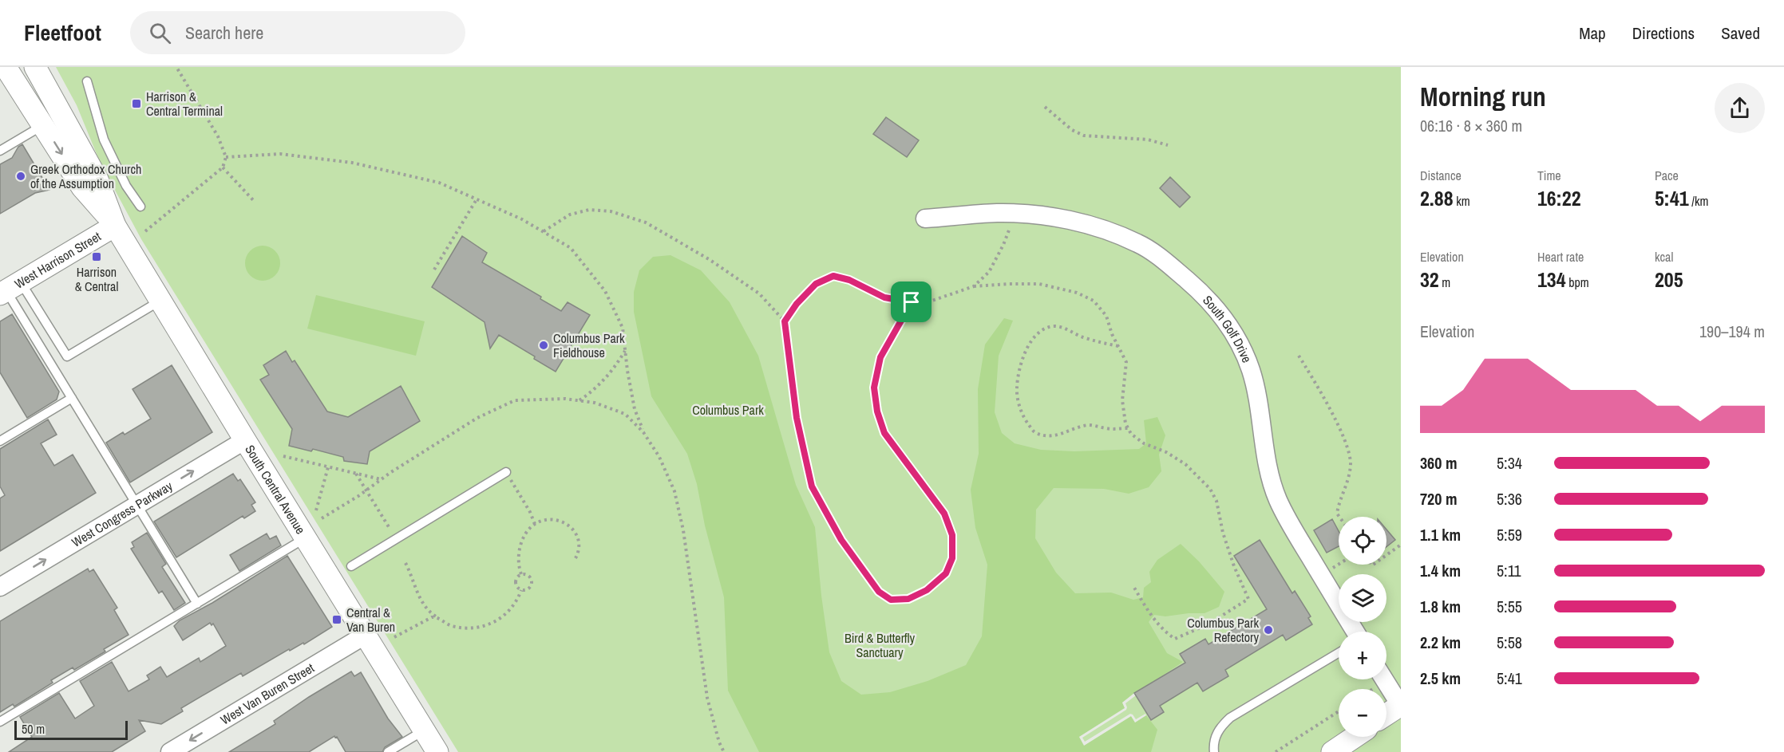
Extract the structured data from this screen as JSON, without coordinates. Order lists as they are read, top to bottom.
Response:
{
  "streets": {
    "street": [
      "West Harrison Street",
      "South Golf Drive",
      "South Central Avenue",
      "West Congress Parkway",
      "West Van Buren Street"
    ]
  },
  "crossings": [
    ["West Harrison Street", "South Central Avenue"],
    ["South Central Avenue", "West Congress Parkway"],
    ["South Central Avenue", "West Van Buren Street"]
  ],
  "one_way": ["West Congress Parkway", "West Van Buren Street"],
  "parks": ["Columbus Park", "Bird & Butterfly Sanctuary"],
  "places": {
    "transit": ["Harrison & Central Terminal", "Harrison & Central", "Central & Van Buren"],
    "other": ["Greek Orthodox Church of the Assumption", "Columbus Park Fieldhouse", "Columbus Park Refectory"]
  },
  "scale_bar": "50 m",
  "page": {
    "header": "Fleetfoot",
    "search": "Search here",
    "nav": ["Map", "Directions", "Saved"],
    "heading": ["Morning run", "06:16 · 8 × 360 m"],
    "stats": [
      ["Distance", "2.88 km"],
      ["Time", "16:22"],
      ["Pace", "5:41 /km"],
      ["Elevation", "32 m"],
      ["Heart rate", "134 bpm"],
      ["kcal", "205"]
    ],
    "chart": ["Elevation", "190–194 m"],
    "list": [
      {
        "name": "360 m",
        "note": "5:34"
      },
      {
        "name": "720 m",
        "note": "5:36"
      },
      {
        "name": "1.1 km",
        "note": "5:59"
      },
      {
        "name": "1.4 km",
        "note": "5:11"
      },
      {
        "name": "1.8 km",
        "note": "5:55"
      },
      {
        "name": "2.2 km",
        "note": "5:58"
      },
      {
        "name": "2.5 km",
        "note": "5:41"
      }
    ],
    "map_buttons": ["+", "−"],
    "scale": "50 m"
  }
}
